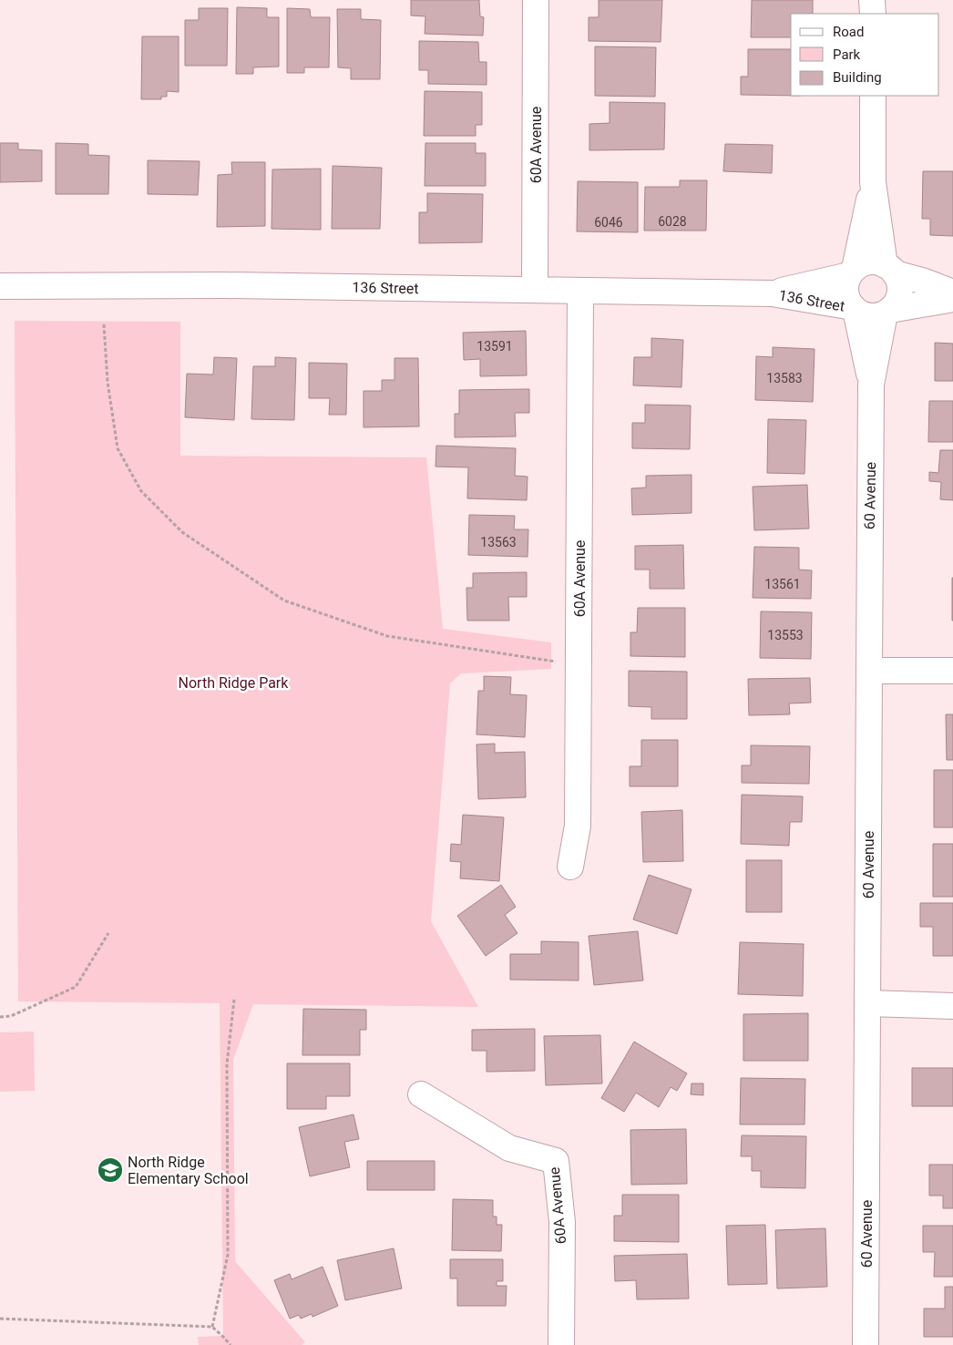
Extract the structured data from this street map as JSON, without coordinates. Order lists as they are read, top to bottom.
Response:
{
  "streets": {
    "street": ["60A Avenue", "136 Street", "60 Avenue"]
  },
  "crossings": [
    ["60A Avenue", "136 Street"],
    ["136 Street", "60 Avenue"]
  ],
  "parks": ["North Ridge Park"],
  "places": {
    "school or university": ["North Ridge Elementary School"]
  },
  "house_numbers": [
    "6028",
    "6046",
    "13591",
    "13583",
    "13563",
    "13561",
    "13553"
  ],
  "legend": ["Road", "Park", "Building"]
}
